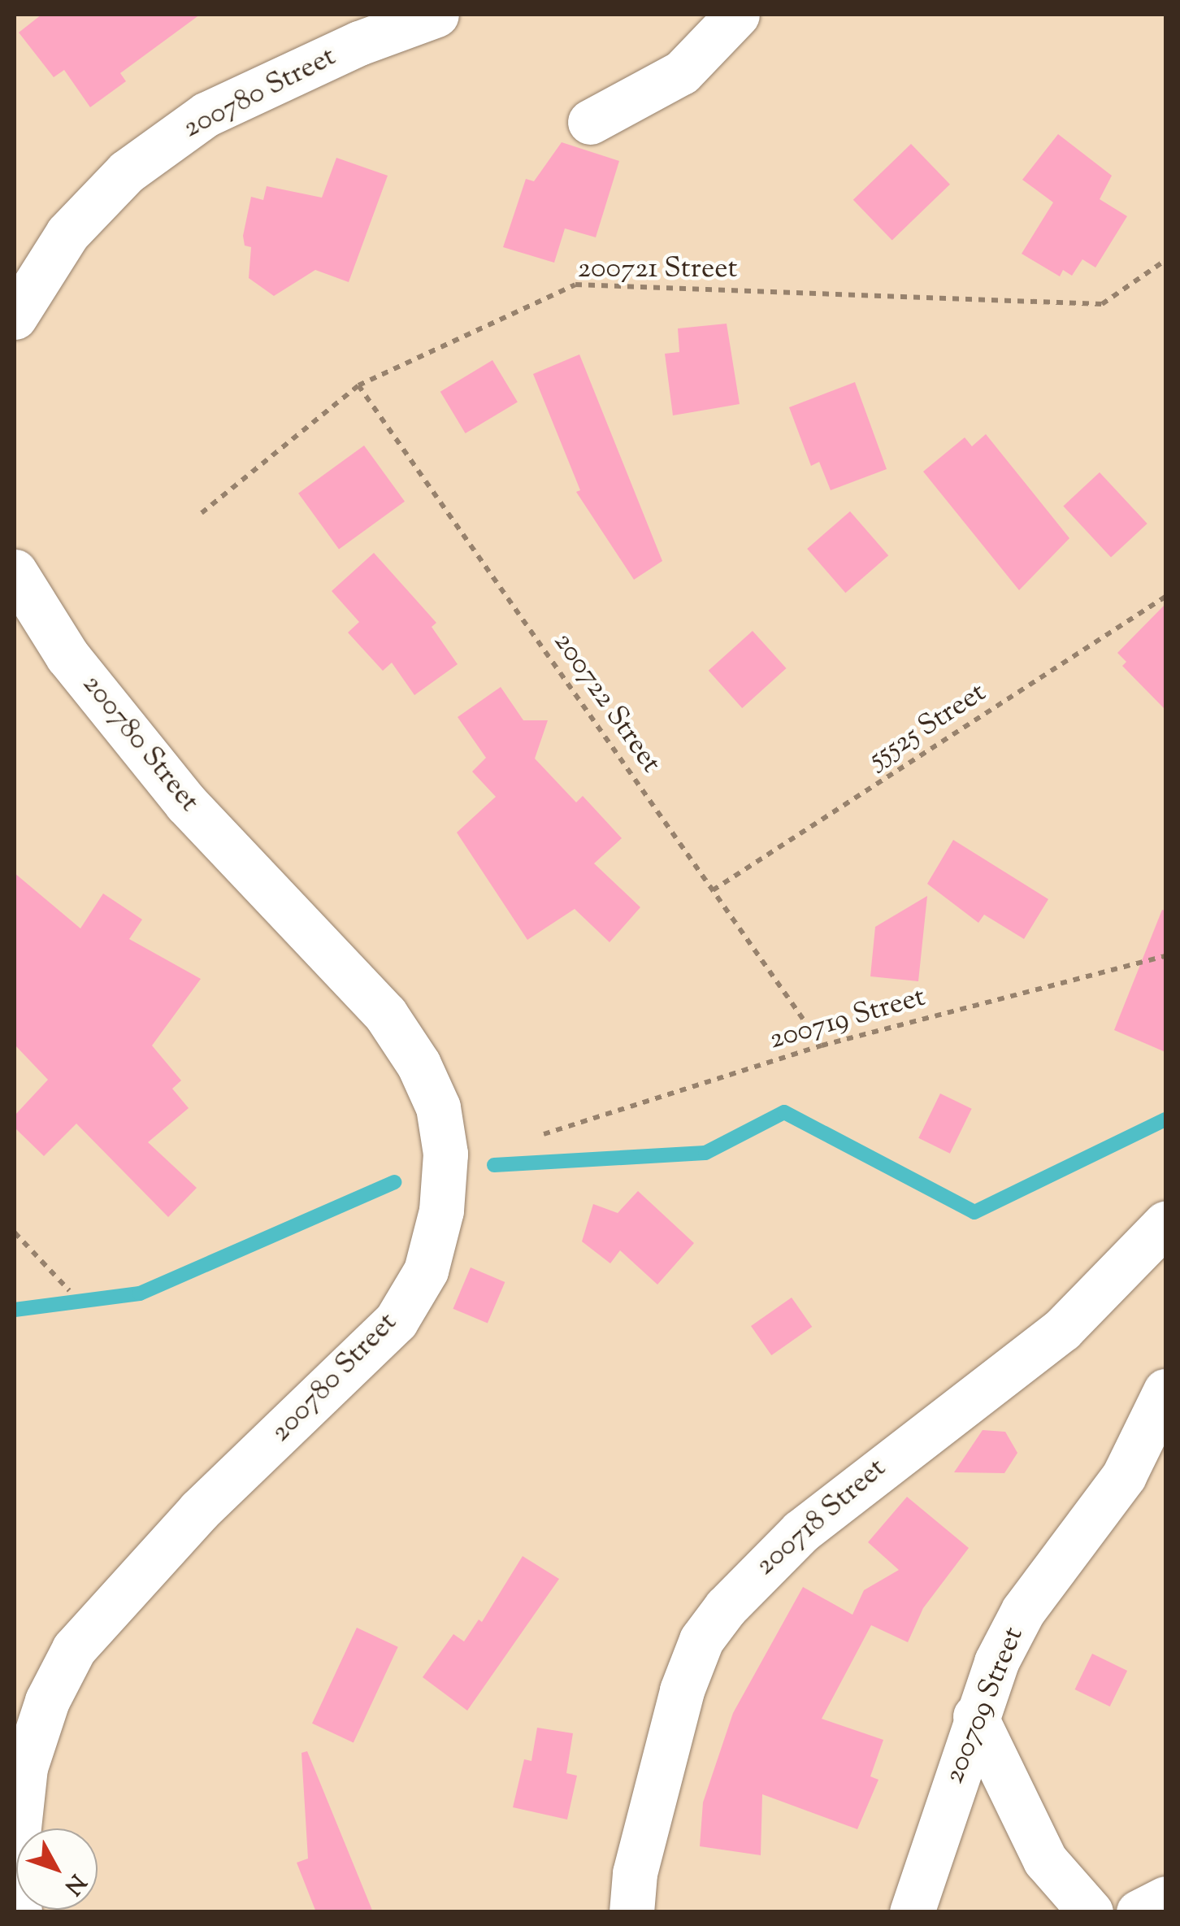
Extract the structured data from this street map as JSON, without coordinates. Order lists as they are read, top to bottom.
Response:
{
  "streets": {
    "street": ["200780 Street", "200718 Street", "200709 Street"],
    "path": [
      "200721 Street",
      "200722 Street",
      "55525 Street",
      "200719 Street"
    ]
  },
  "crossings": [
    ["200721 Street", "200722 Street"],
    ["200722 Street", "55525 Street"],
    ["200722 Street", "200719 Street"]
  ],
  "north": "bottom right"
}
